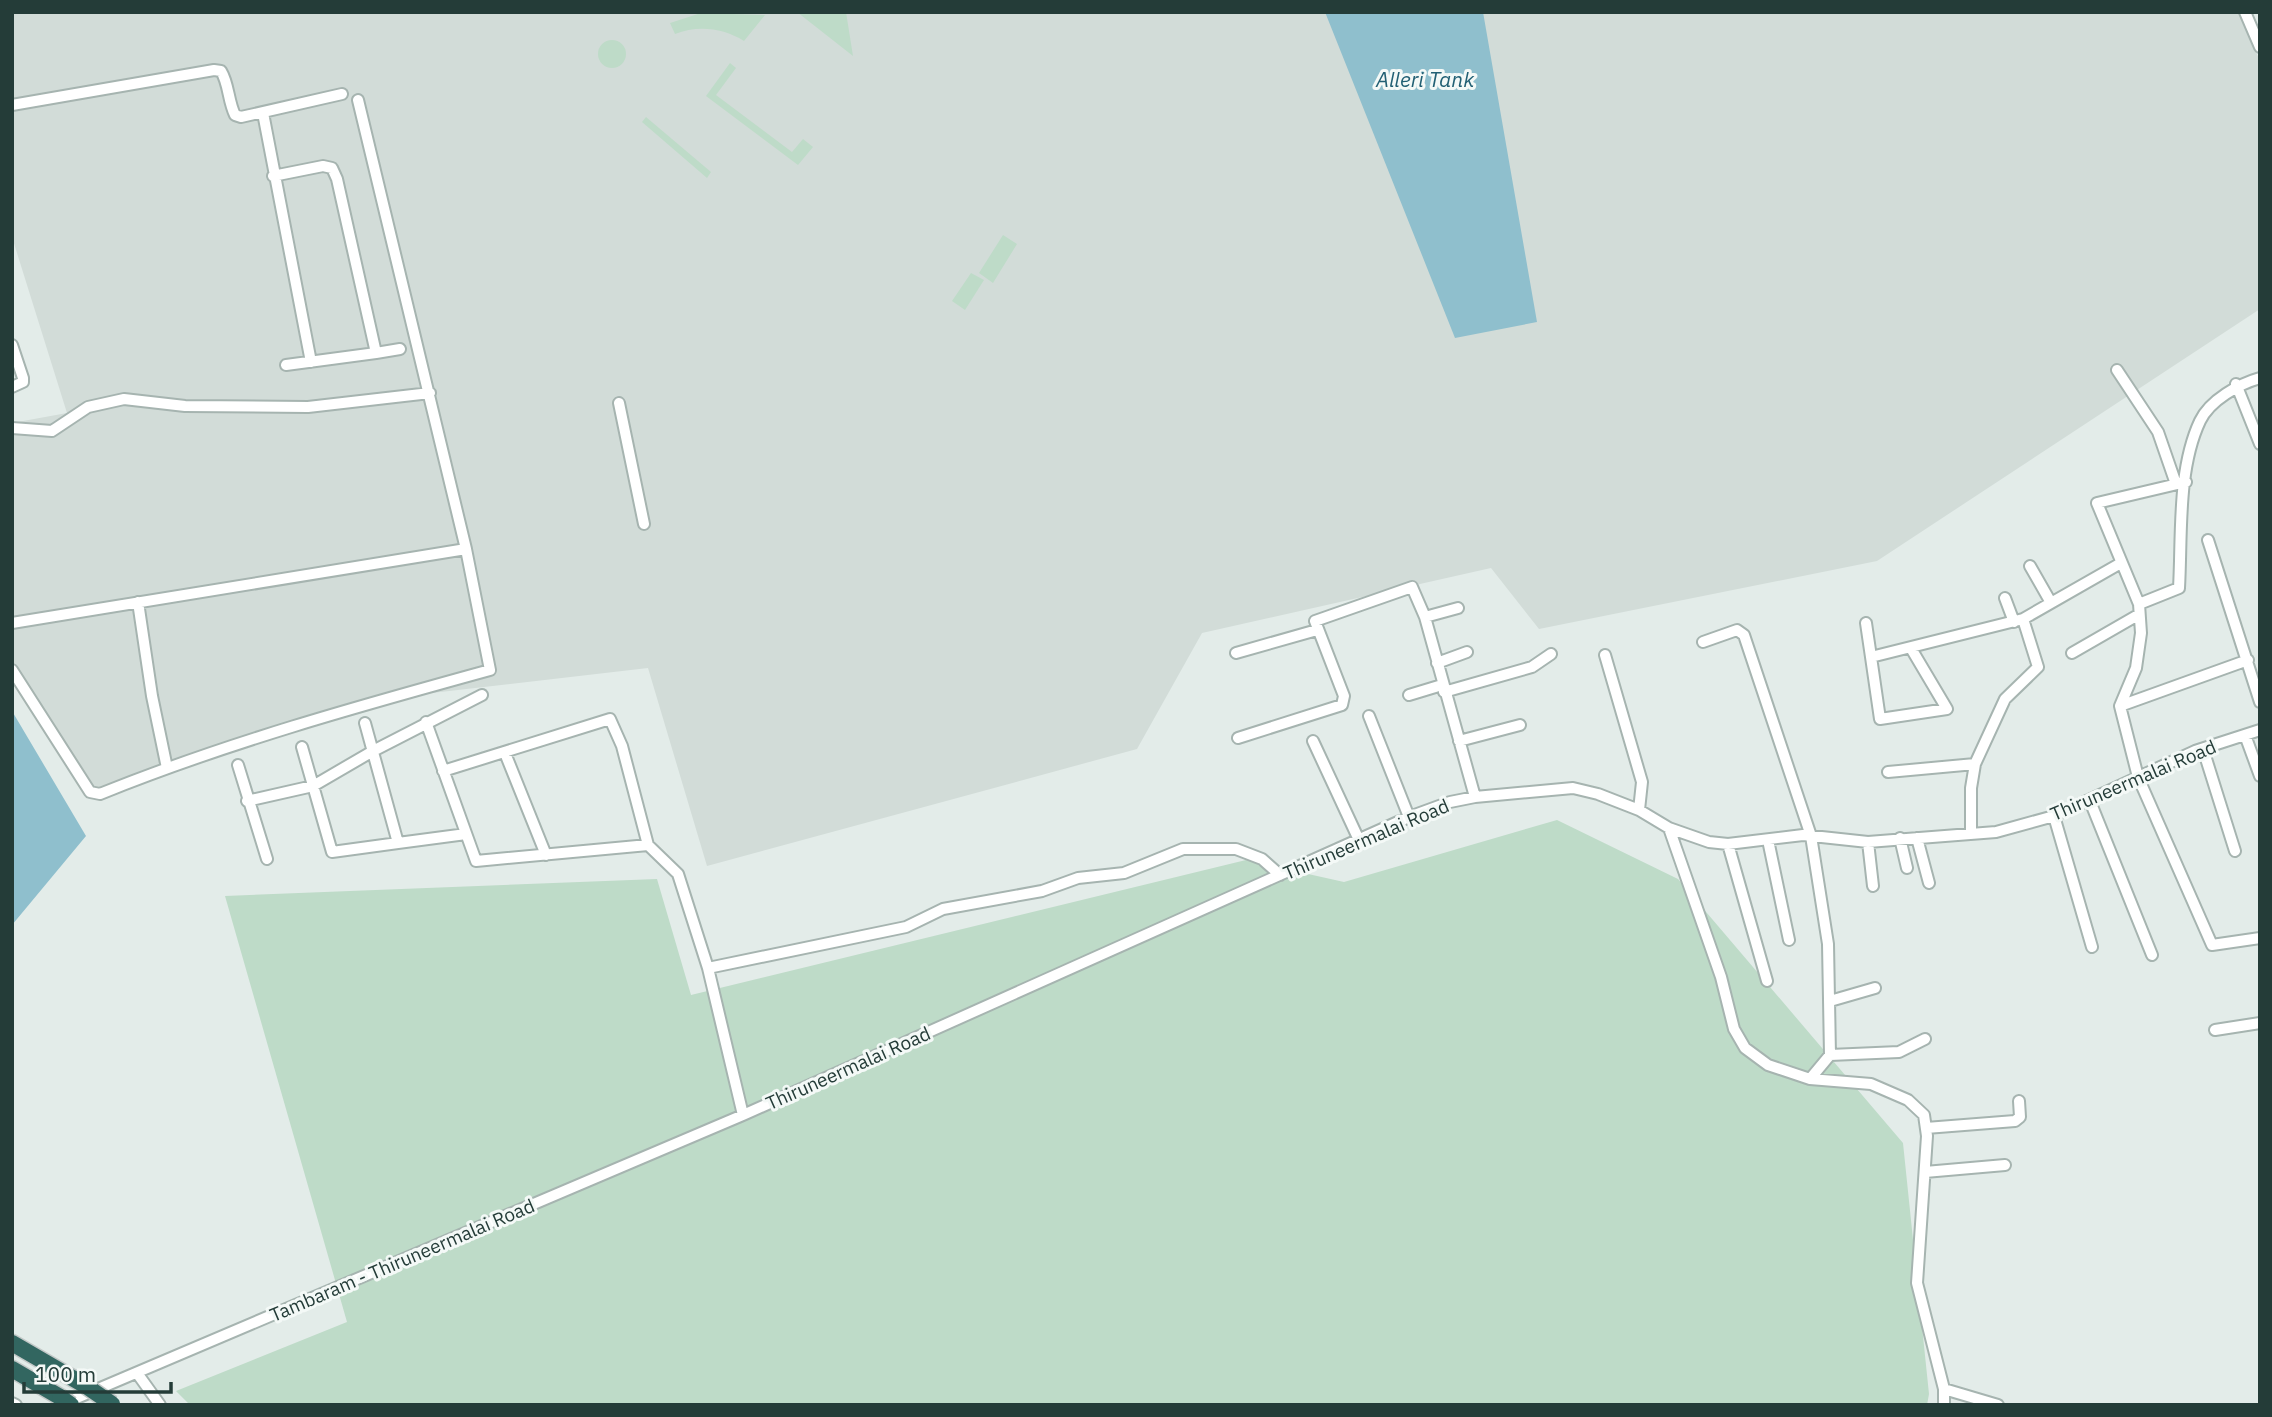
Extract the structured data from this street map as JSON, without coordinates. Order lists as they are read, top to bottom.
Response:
{
  "streets": {
    "street": ["Thiruneermalai Road", "Tambaram - Thiruneermalai Road"]
  },
  "crossings": [
    ["Thiruneermalai Road", "Tambaram - Thiruneermalai Road"]
  ],
  "water": ["Alleri Tank"],
  "scale_bar": "100 m"
}
